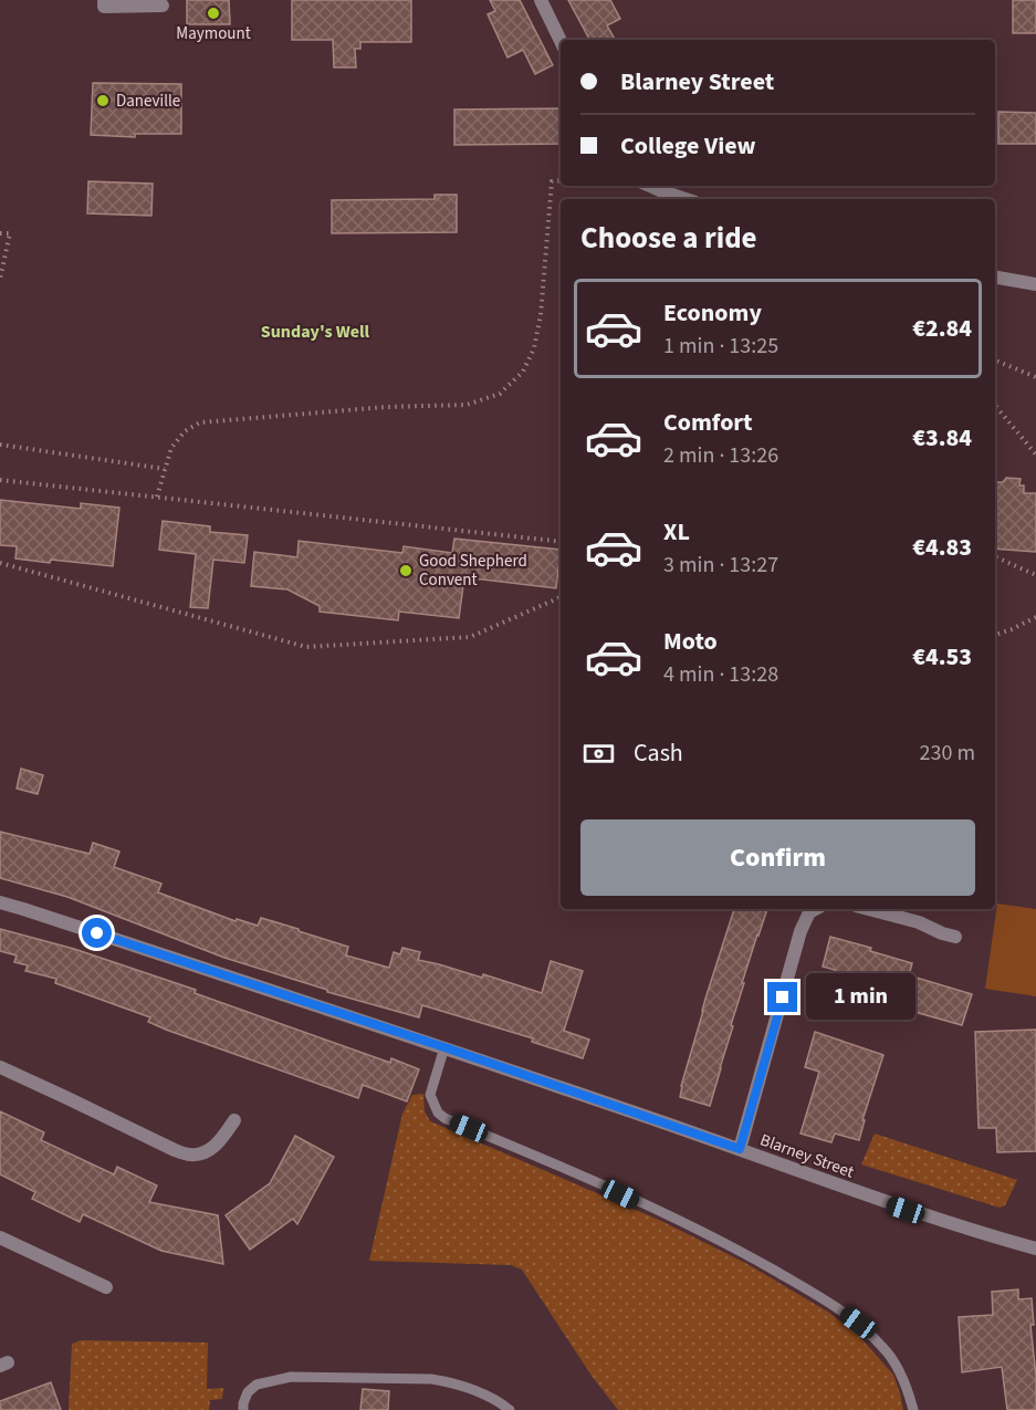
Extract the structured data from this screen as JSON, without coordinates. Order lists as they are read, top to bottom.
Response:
{
  "streets": {
    "street": ["Blarney Street"]
  },
  "districts": ["Sunday's Well"],
  "places": ["Maymount", "Daneville", "Good Shepherd Convent"],
  "page": {
    "banner": ["Blarney Street", "College View"],
    "heading": "Choose a ride",
    "list": [
      {
        "name": "Economy",
        "note": "1 min · 13:25",
        "value": "€2.84"
      },
      {
        "name": "Comfort",
        "note": "2 min · 13:26",
        "value": "€3.84"
      },
      {
        "name": "XL",
        "note": "3 min · 13:27",
        "value": "€4.83"
      },
      {
        "name": "Moto",
        "note": "4 min · 13:28",
        "value": "€4.53"
      }
    ],
    "pay": ["Cash", "230 m"],
    "buttons": "Confirm",
    "bubble": "1 min"
  }
}
